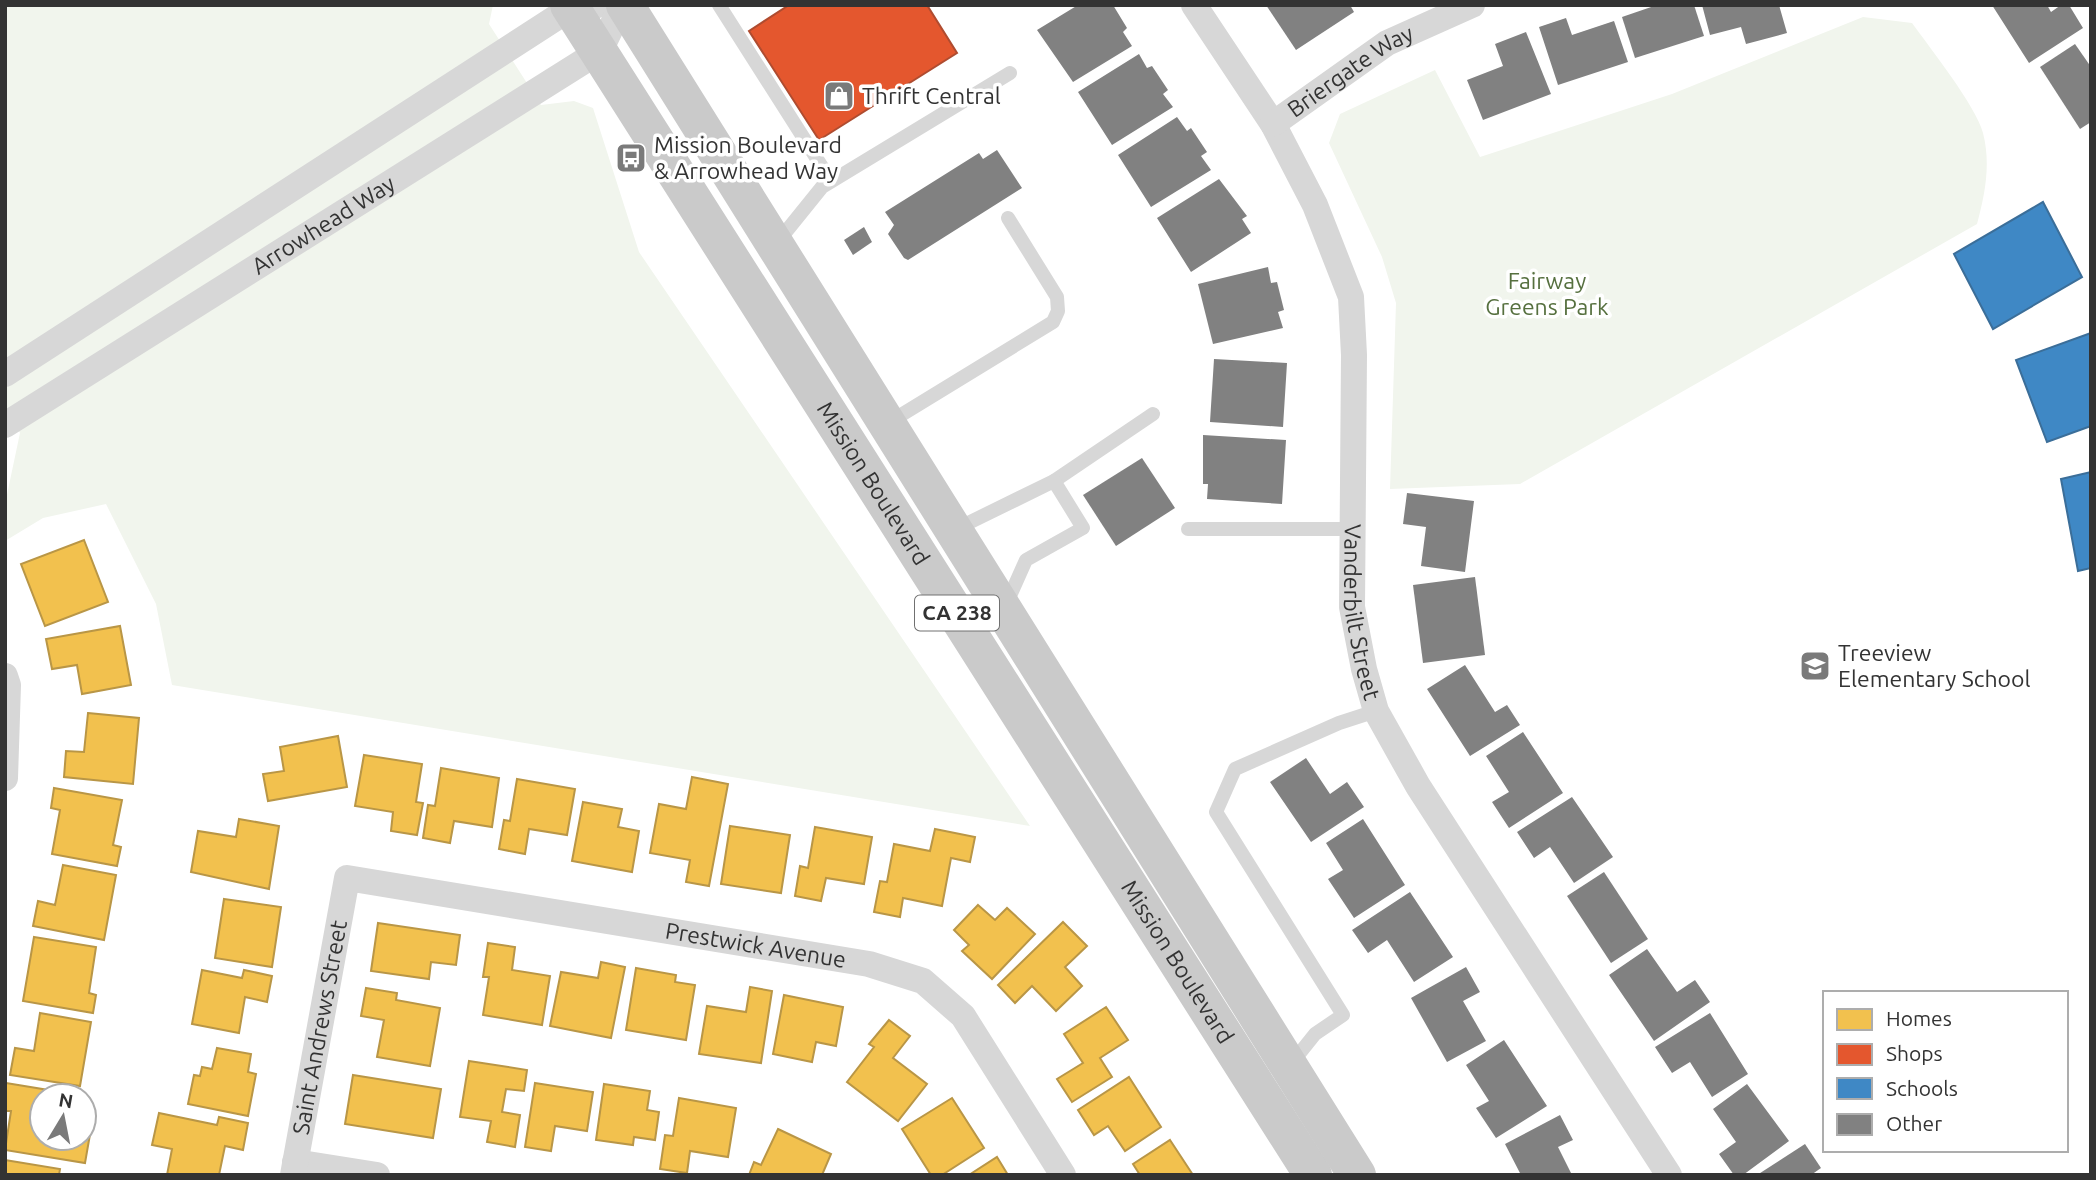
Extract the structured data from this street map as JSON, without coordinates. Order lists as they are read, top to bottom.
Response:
{
  "streets": {
    "main road": ["Mission Boulevard", "CA 238"],
    "street": [
      "Briergate Way",
      "Arrowhead Way",
      "Vanderbilt Street",
      "Prestwick Avenue",
      "Saint Andrews Street"
    ]
  },
  "crossings": [
    ["Briergate Way", "Vanderbilt Street"],
    ["Arrowhead Way", "Mission Boulevard"],
    ["Prestwick Avenue", "Saint Andrews Street"]
  ],
  "parks": ["Fairway Greens Park"],
  "places": {
    "shop": ["Thrift Central"],
    "bus stop": ["Mission Boulevard & Arrowhead Way"],
    "school or university": ["Treeview Elementary School"]
  },
  "legend": [
    "Homes",
    "Shops",
    "Schools",
    "Other"
  ],
  "north": "top"
}
